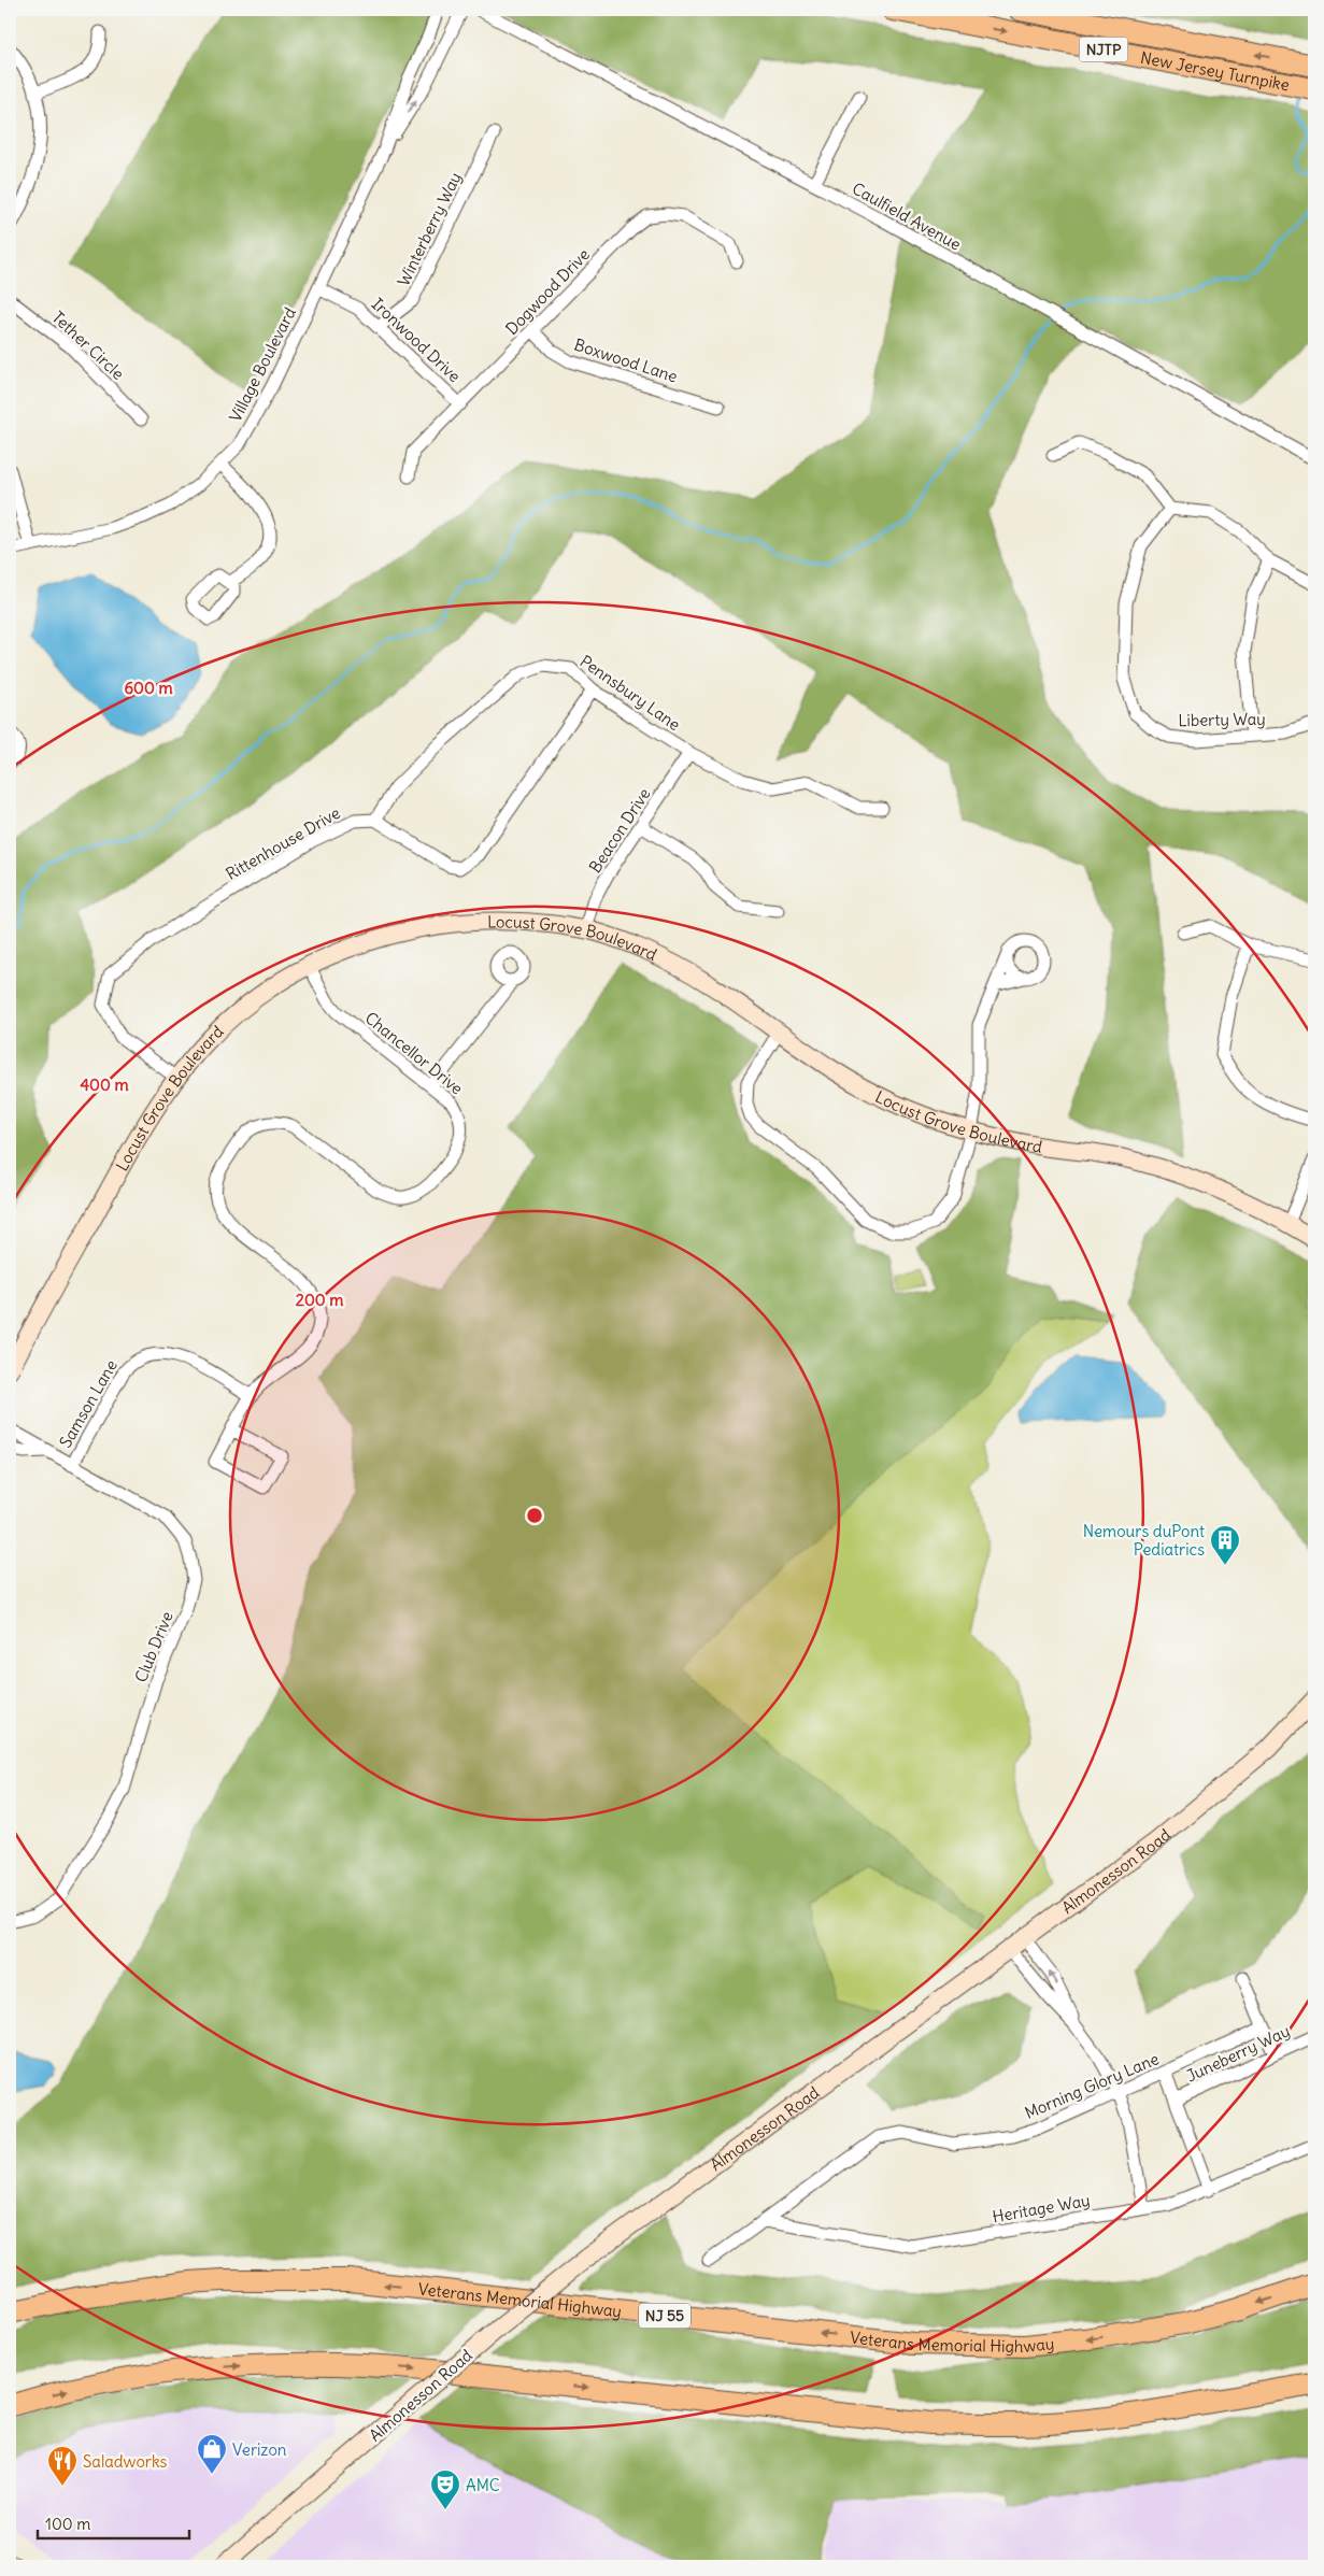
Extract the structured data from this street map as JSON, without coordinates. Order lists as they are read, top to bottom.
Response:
{
  "streets": {
    "highway": [
      "NJTP",
      "New Jersey Turnpike",
      "Veterans Memorial Highway",
      "NJ 55"
    ],
    "street": [
      "Caulfield Avenue",
      "Winterberry Way",
      "Dogwood Drive",
      "Ironwood Drive",
      "Tether Circle",
      "Boxwood Lane",
      "Village Boulevard",
      "Pennsbury Lane",
      "Liberty Way",
      "Beacon Drive",
      "Rittenhouse Drive",
      "Locust Grove Boulevard",
      "Chancellor Drive",
      "Samson Lane",
      "Club Drive",
      "Almonesson Road",
      "Juneberry Way",
      "Morning Glory Lane",
      "Heritage Way"
    ]
  },
  "crossings": [
    ["Winterberry Way", "Ironwood Drive"],
    ["Dogwood Drive", "Ironwood Drive"],
    ["Dogwood Drive", "Boxwood Lane"],
    ["Ironwood Drive", "Village Boulevard"],
    ["Pennsbury Lane", "Beacon Drive"],
    ["Pennsbury Lane", "Rittenhouse Drive"],
    ["Beacon Drive", "Locust Grove Boulevard"],
    ["Rittenhouse Drive", "Locust Grove Boulevard"],
    ["Locust Grove Boulevard", "Chancellor Drive"],
    ["Chancellor Drive", "Samson Lane"],
    ["Samson Lane", "Club Drive"],
    ["Morning Glory Lane", "Heritage Way"]
  ],
  "places": {
    "building": ["Nemours duPont Pediatrics"],
    "shop": ["Verizon"],
    "restaurant": ["Saladworks"],
    "theatre": ["AMC"]
  },
  "scale_bar": "100 m",
  "rings": ["600 m", "400 m", "200 m"]
}
